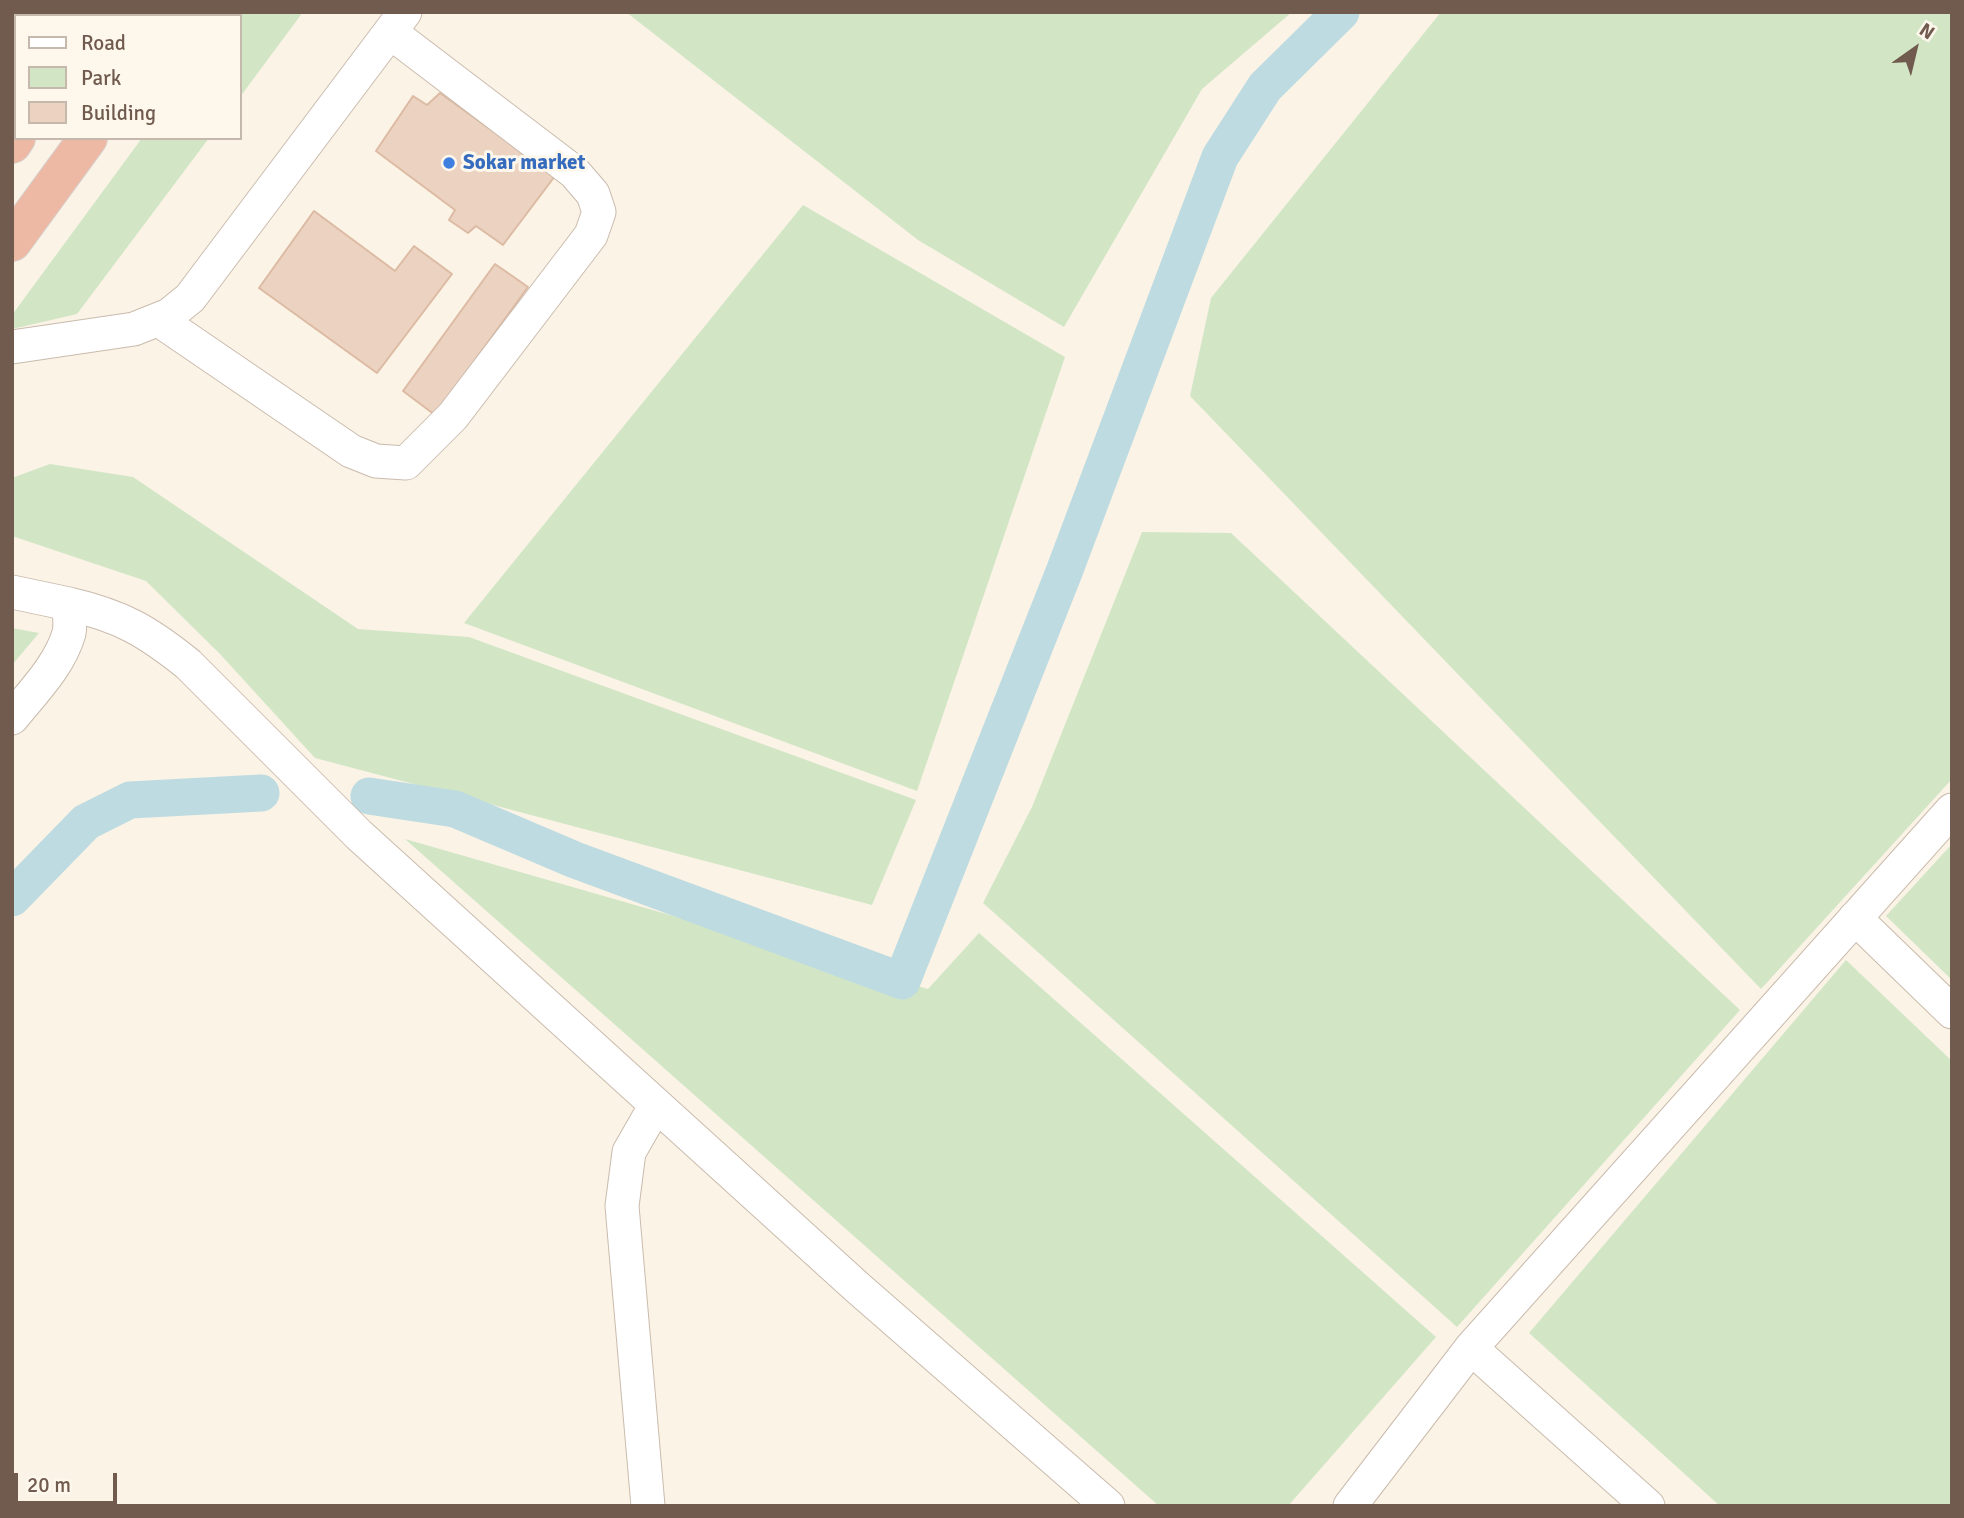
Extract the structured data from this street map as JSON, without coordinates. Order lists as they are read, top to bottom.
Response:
{
  "places": ["Sokar market"],
  "legend": ["Road", "Park", "Building"],
  "scale_bar": "20 m",
  "north": "top right"
}
